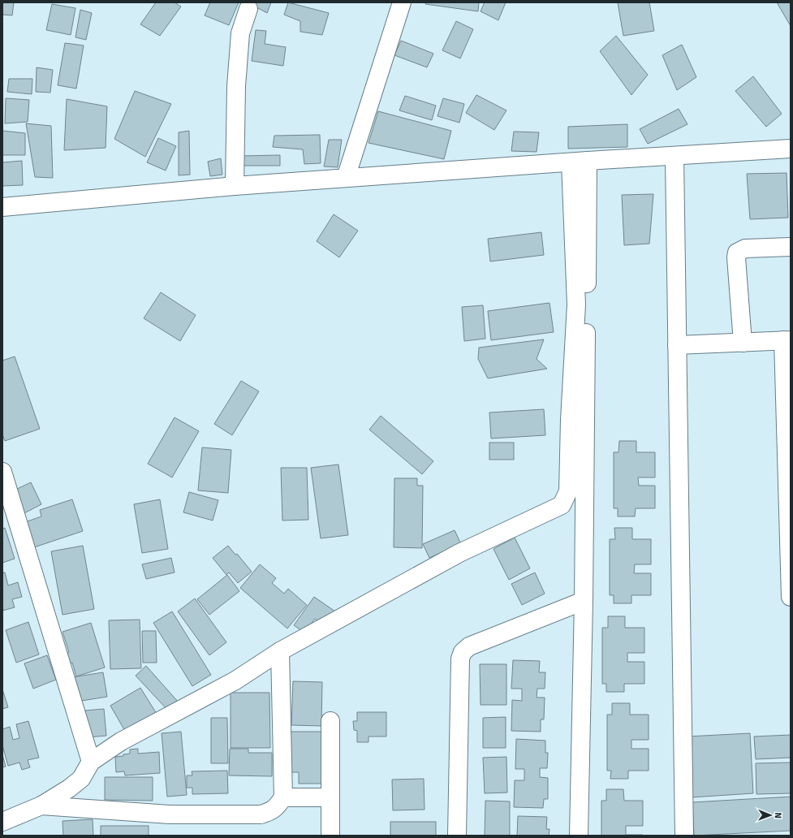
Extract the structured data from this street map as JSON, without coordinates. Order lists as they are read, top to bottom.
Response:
{
  "north": "right"
}
